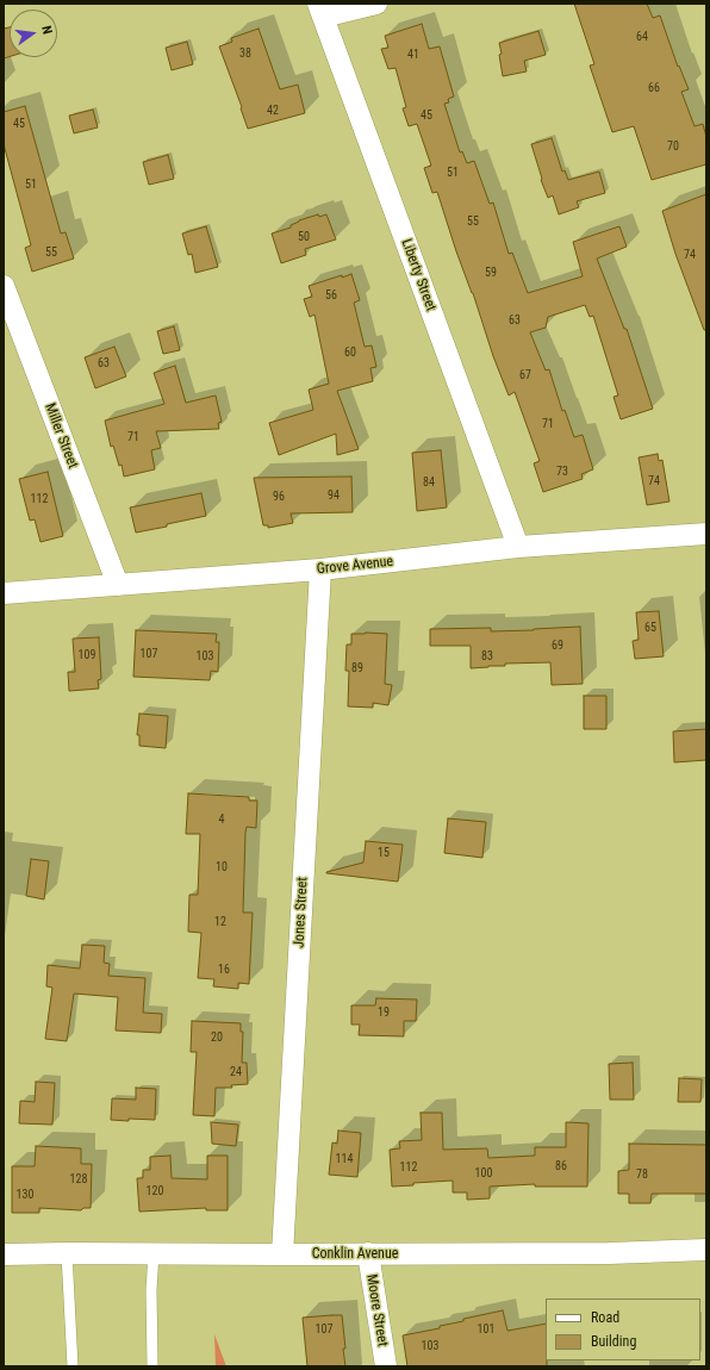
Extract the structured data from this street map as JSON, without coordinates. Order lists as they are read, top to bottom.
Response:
{
  "streets": {
    "street": [
      "Liberty Street",
      "Miller Street",
      "Grove Avenue",
      "Jones Street",
      "Conklin Avenue",
      "Moore Street"
    ]
  },
  "crossings": [
    ["Liberty Street", "Grove Avenue"],
    ["Miller Street", "Grove Avenue"],
    ["Grove Avenue", "Jones Street"],
    ["Jones Street", "Conklin Avenue"],
    ["Conklin Avenue", "Moore Street"]
  ],
  "house_numbers": [
    "64",
    "38",
    "41",
    "66",
    "42",
    "45",
    "45",
    "70",
    "51",
    "51",
    "55",
    "50",
    "55",
    "74",
    "59",
    "56",
    "63",
    "60",
    "63",
    "67",
    "71",
    "71",
    "73",
    "74",
    "84",
    "94",
    "96",
    "112",
    "65",
    "69",
    "107",
    "109",
    "103",
    "83",
    "89",
    "4",
    "15",
    "10",
    "12",
    "16",
    "19",
    "20",
    "24",
    "114",
    "86",
    "112",
    "100",
    "78",
    "128",
    "120",
    "130",
    "107",
    "101",
    "103"
  ],
  "legend": ["Road", "Building"],
  "north": "right"
}
